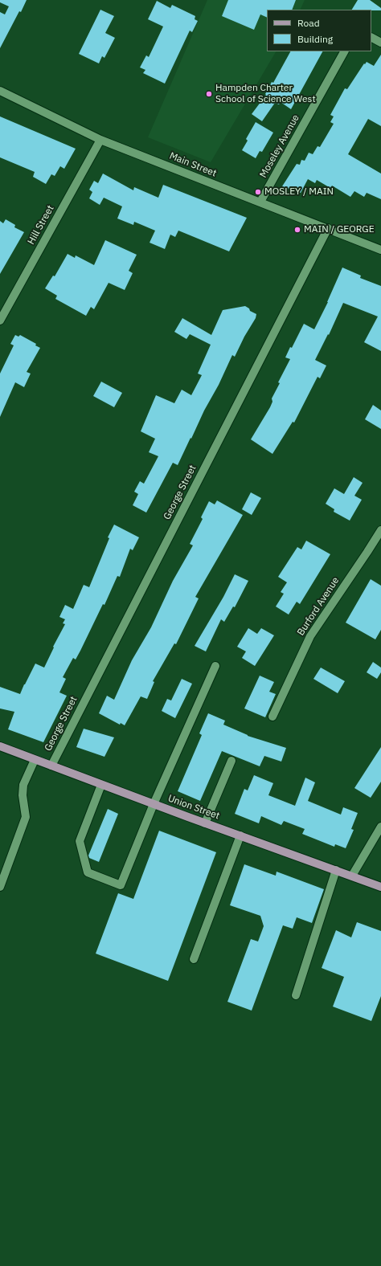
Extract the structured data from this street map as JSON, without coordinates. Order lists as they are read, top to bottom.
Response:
{
  "streets": {
    "main road": ["Union Street"],
    "street": [
      "Moseley Avenue",
      "Main Street",
      "Hill Street",
      "George Street",
      "Burford Avenue"
    ]
  },
  "crossings": [
    ["Moseley Avenue", "Main Street"],
    ["Main Street", "Hill Street"],
    ["Main Street", "George Street"],
    ["George Street", "Union Street"]
  ],
  "places": ["Hampden Charter School of Science West", "MOSLEY / MAIN", "MAIN / GEORGE"],
  "legend": ["Road", "Building"]
}
